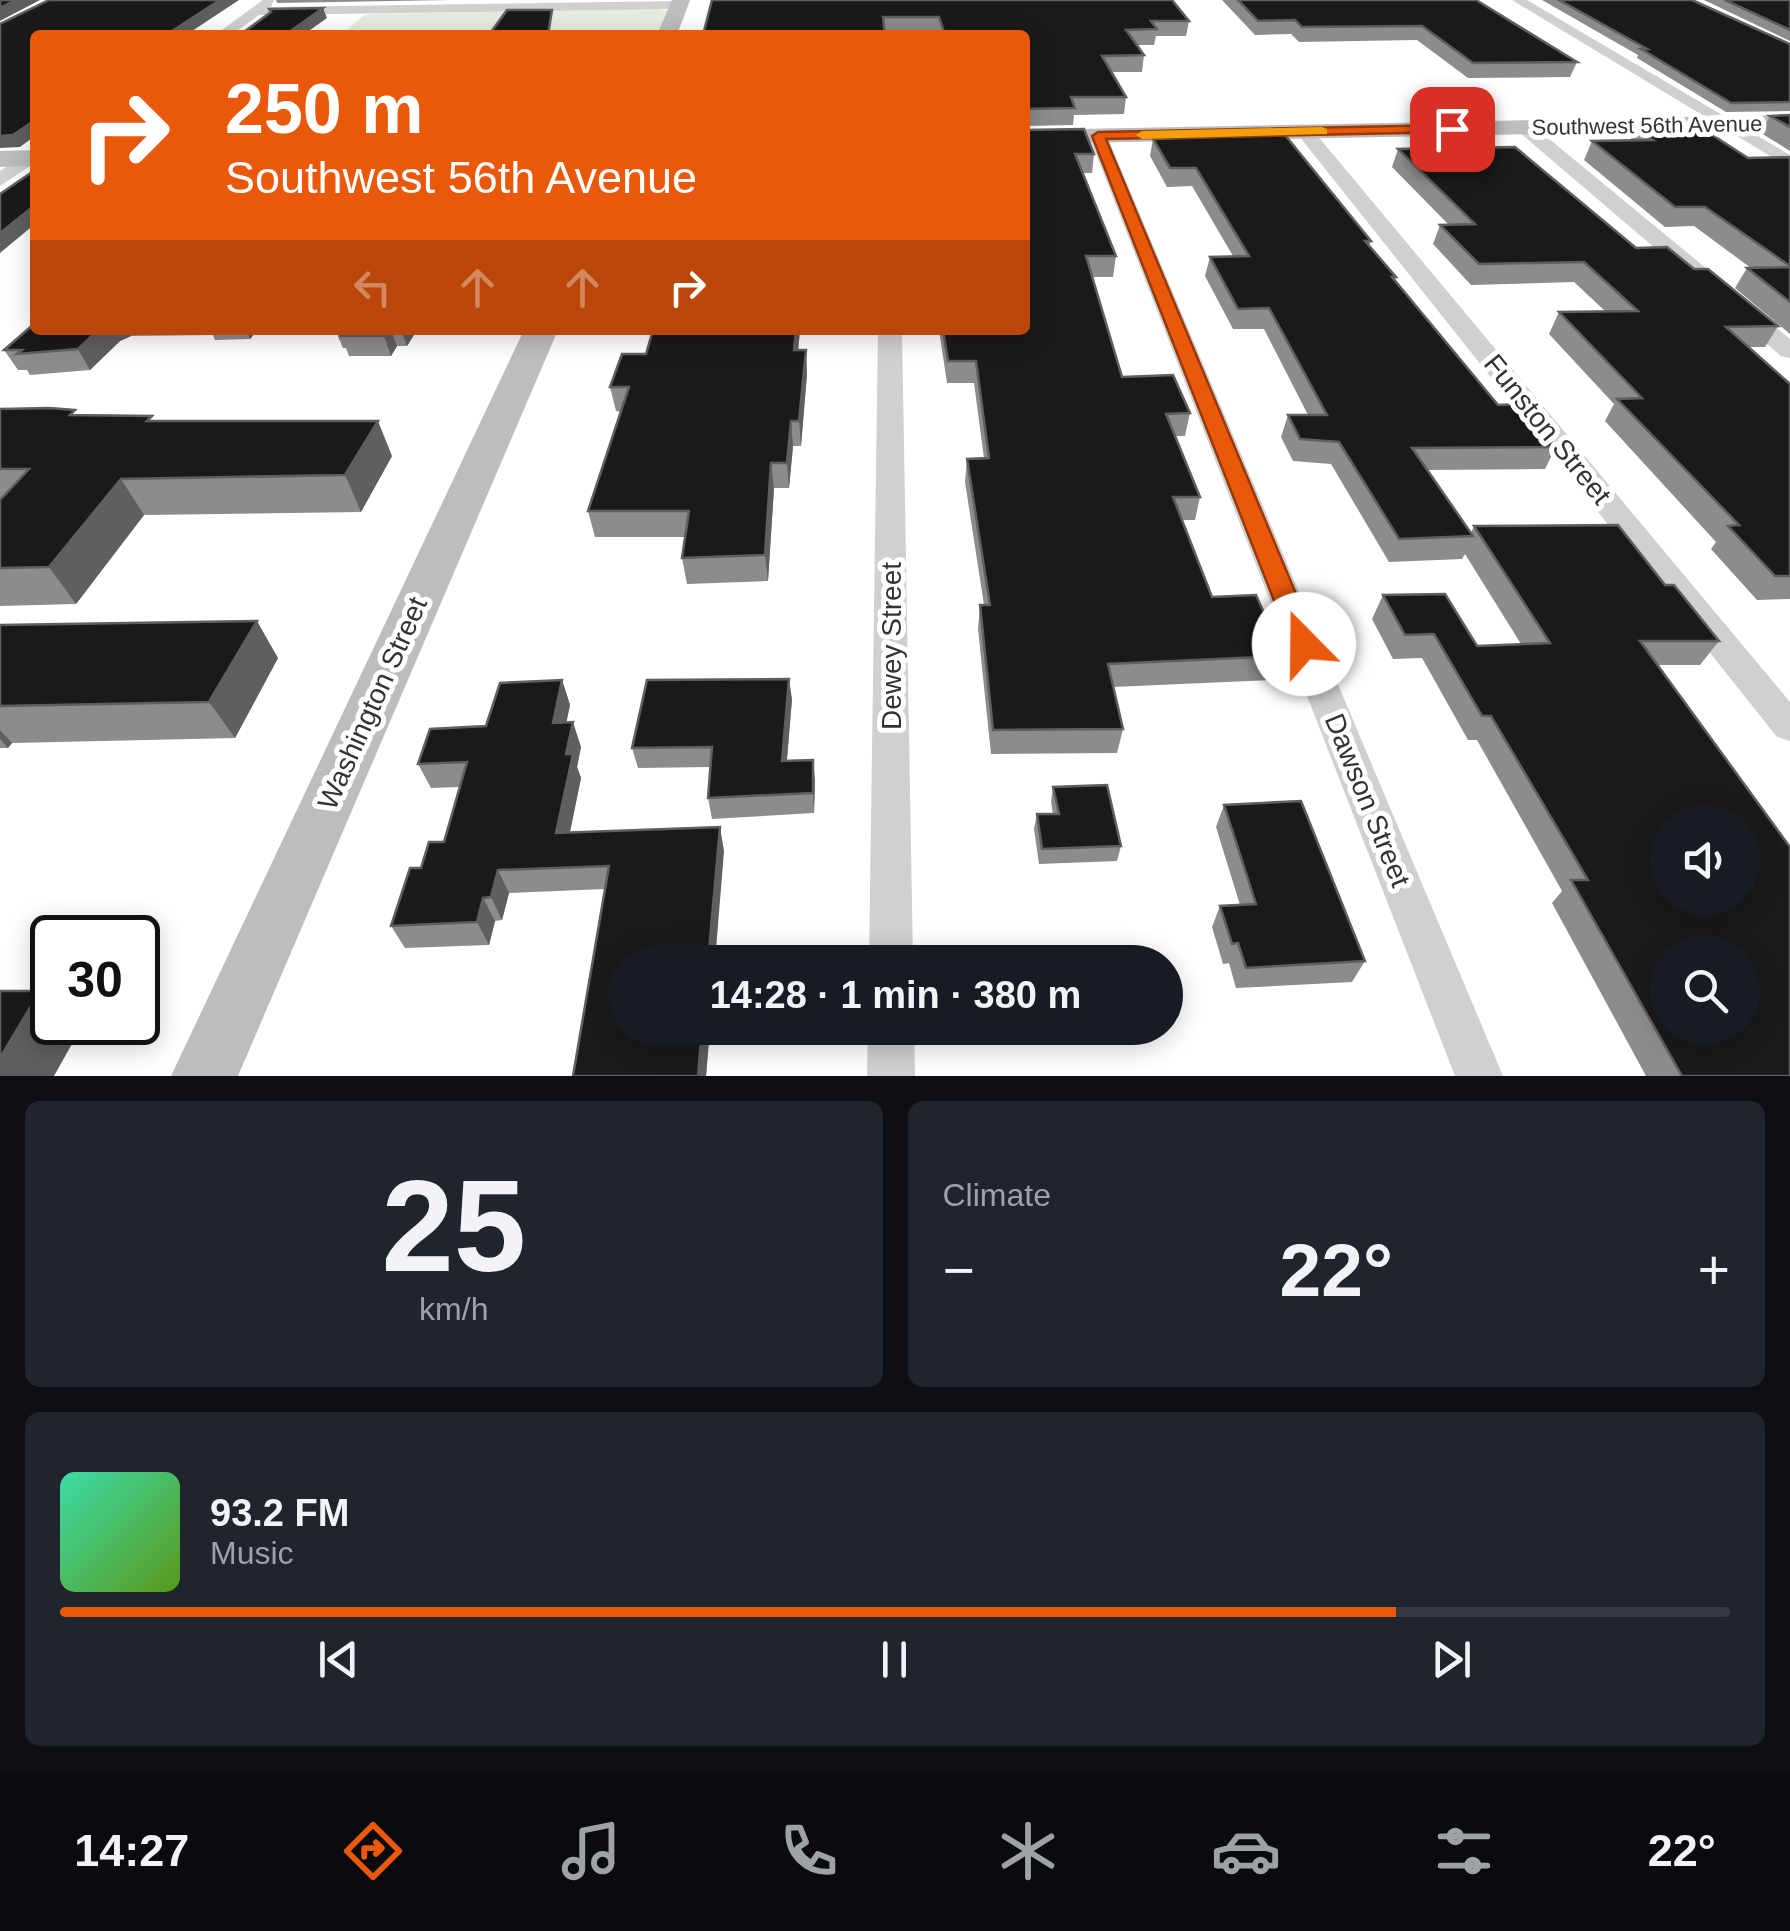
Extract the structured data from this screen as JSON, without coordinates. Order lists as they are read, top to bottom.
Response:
{
  "streets": {
    "street": [
      "Southwest 56th Avenue",
      "Funston Street",
      "Dewey Street",
      "Washington Street",
      "Dawson Street"
    ]
  },
  "crossings": [
    ["Southwest 56th Avenue", "Funston Street"],
    ["Southwest 56th Avenue", "Dawson Street"]
  ],
  "page": {
    "turn": ["250 m", "Southwest 56th Avenue"],
    "limit": "30",
    "trip": "14:28 · 1 min · 380 m",
    "tile": [
      ["25", "km/h"],
      "Climate"
    ],
    "heat": ["−", "22°", "+"],
    "song": ["93.2 FM", "Music"],
    "tabs": ["14:27", "22°"]
  }
}
